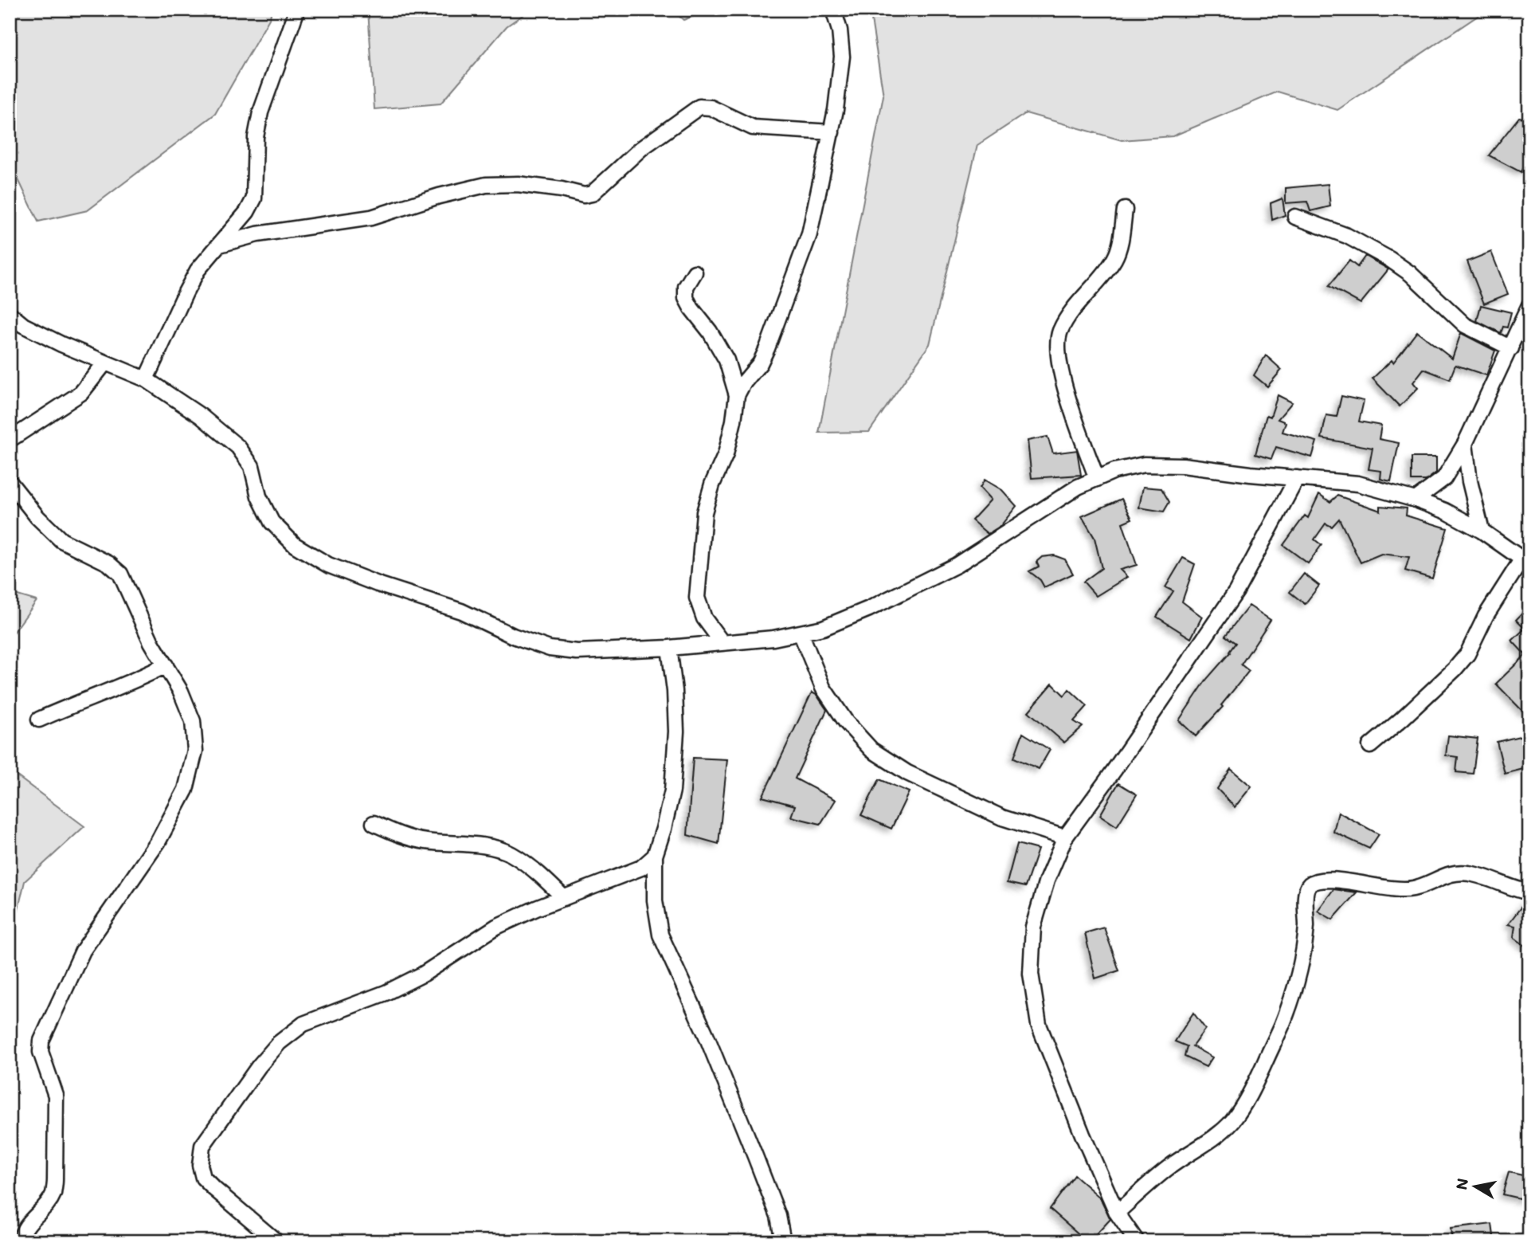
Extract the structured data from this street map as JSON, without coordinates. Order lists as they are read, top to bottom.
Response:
{
  "north": "left"
}
